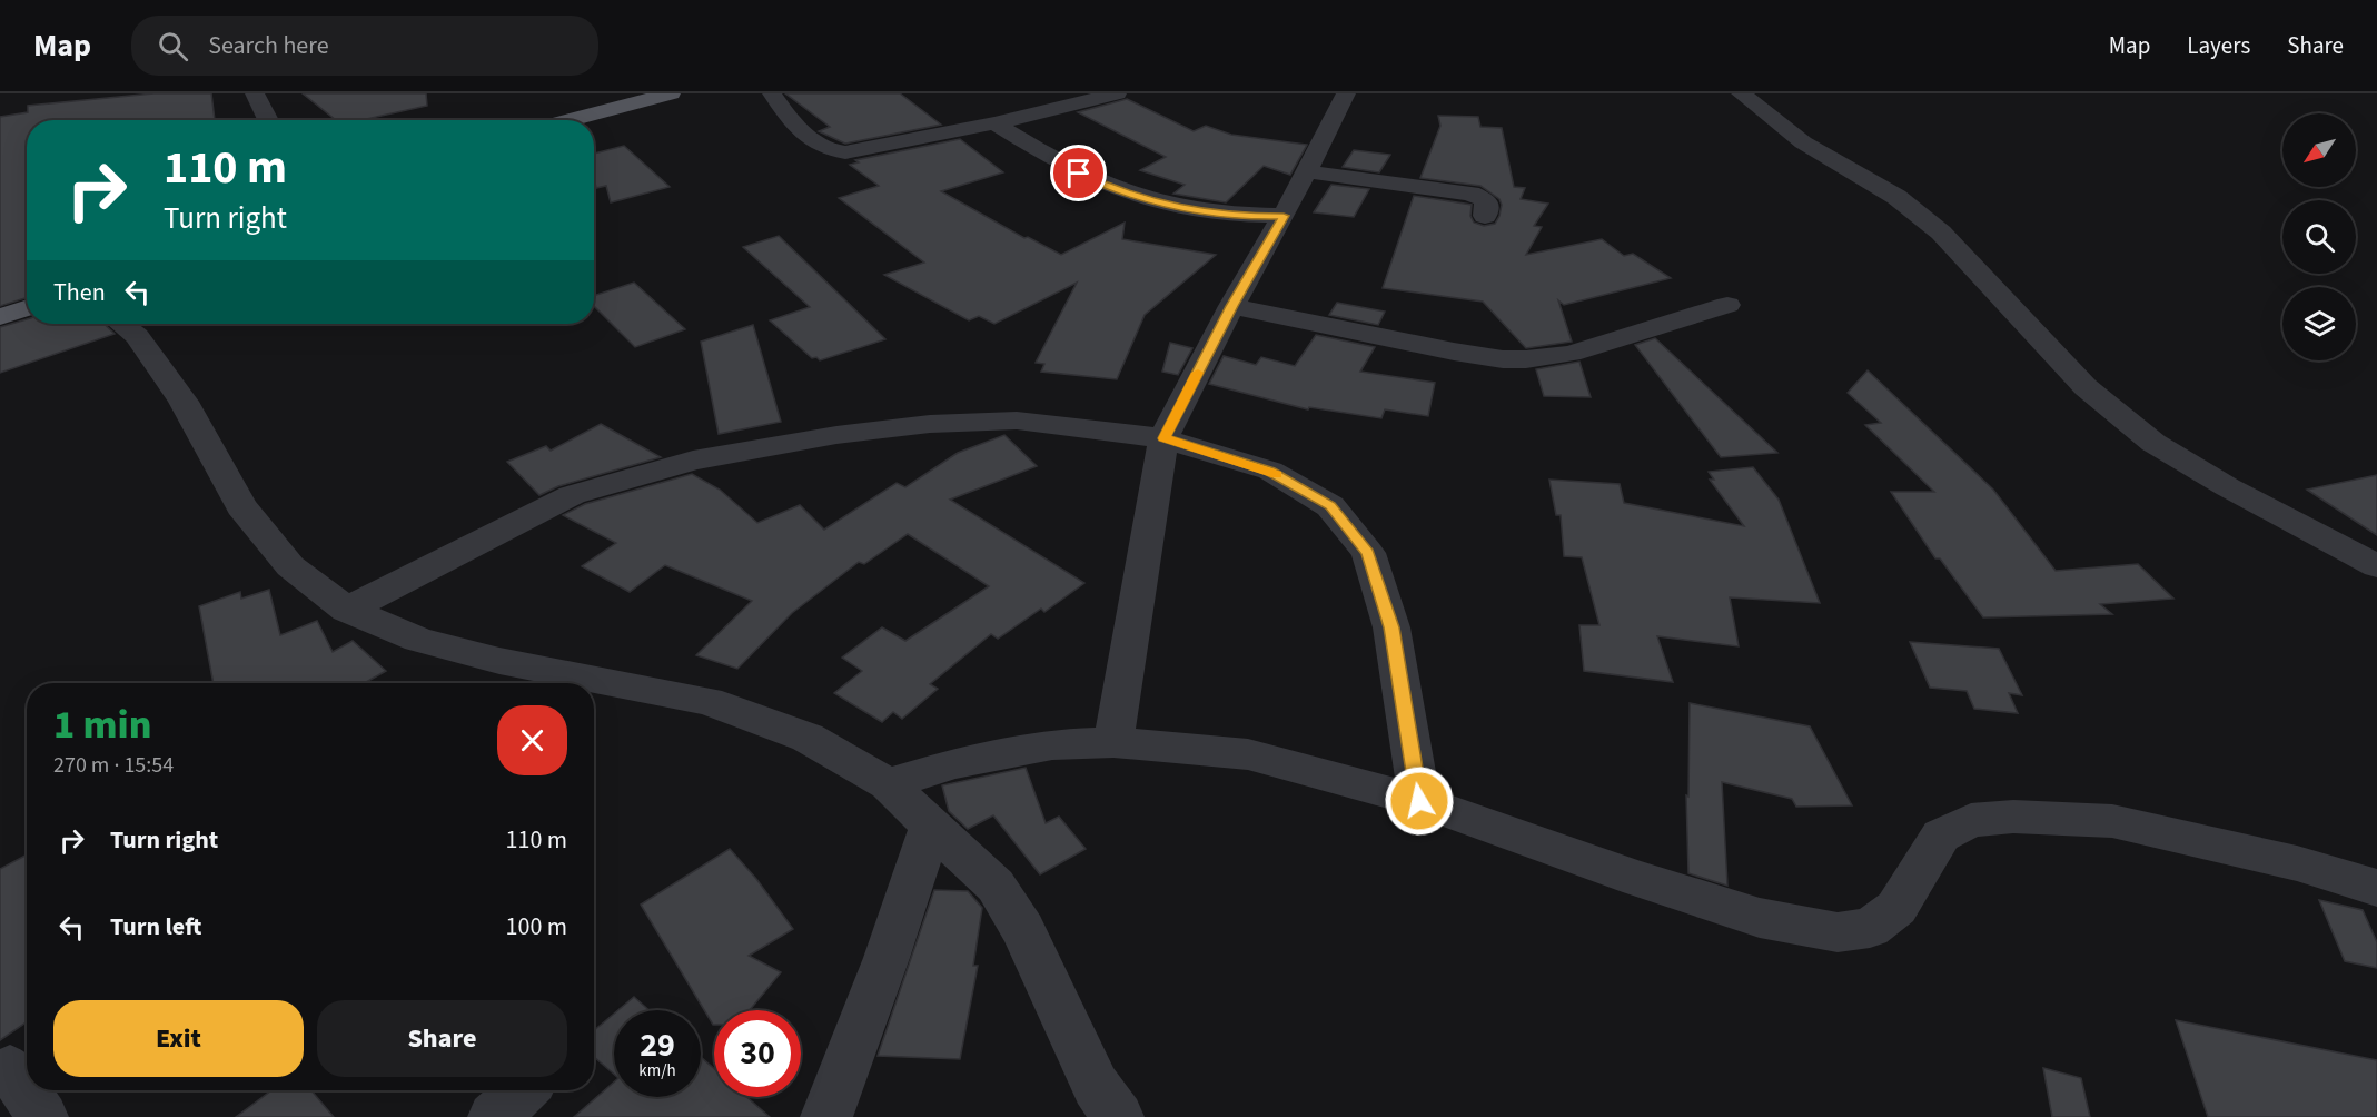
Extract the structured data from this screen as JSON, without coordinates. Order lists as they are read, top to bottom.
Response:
{
  "north": "bottom left",
  "page": {
    "header": "Map",
    "search": "Search here",
    "nav": ["Map", "Layers", "Share"],
    "turn": ["110 m", "Turn right"],
    "then": "Then",
    "heading": ["1 min", "270 m · 15:54"],
    "list": [
      {
        "name": "Turn right",
        "value": "110 m"
      },
      {
        "name": "Turn left",
        "value": "100 m"
      }
    ],
    "buttons": ["Exit", "Share"],
    "speed": "29 km/h",
    "limit": "30"
  }
}
